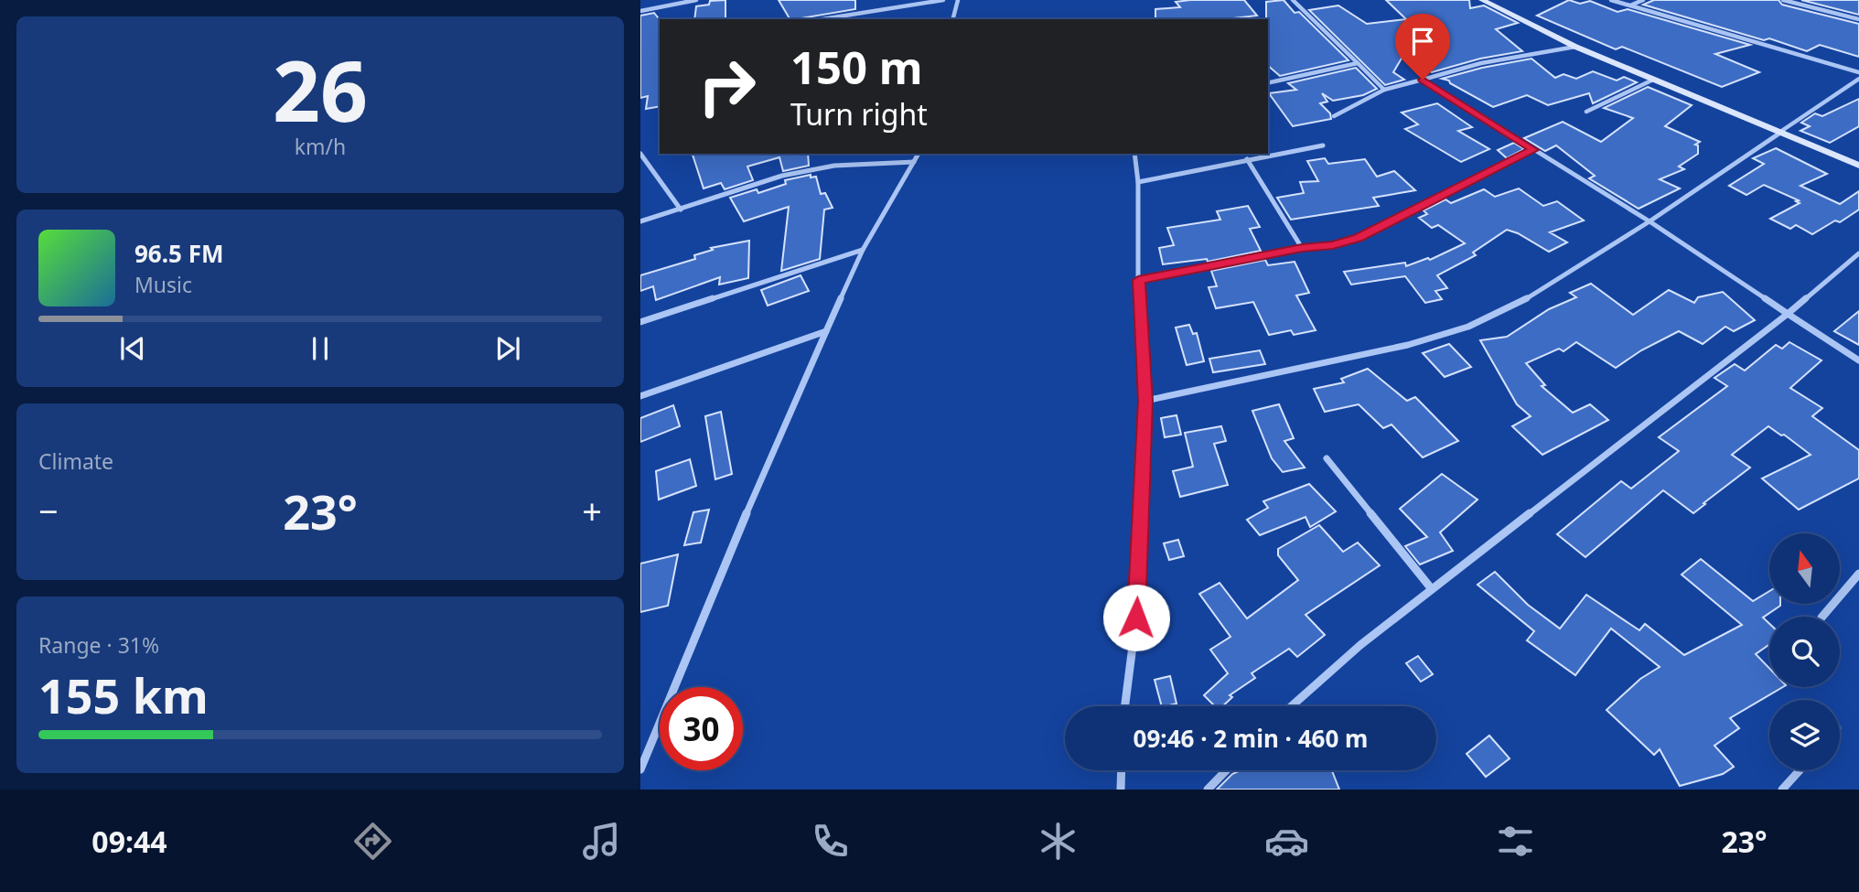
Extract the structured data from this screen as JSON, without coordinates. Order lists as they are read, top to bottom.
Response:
{
  "north": "top",
  "page": {
    "tile": [
      ["26", "km/h"],
      "Climate",
      ["Range · 31%", "155 km"]
    ],
    "turn": ["150 m", "Turn right"],
    "song": ["96.5 FM", "Music"],
    "heat": ["−", "23°", "+"],
    "limit": "30",
    "trip": "09:46 · 2 min · 460 m",
    "tabs": ["09:44", "23°"]
  }
}
